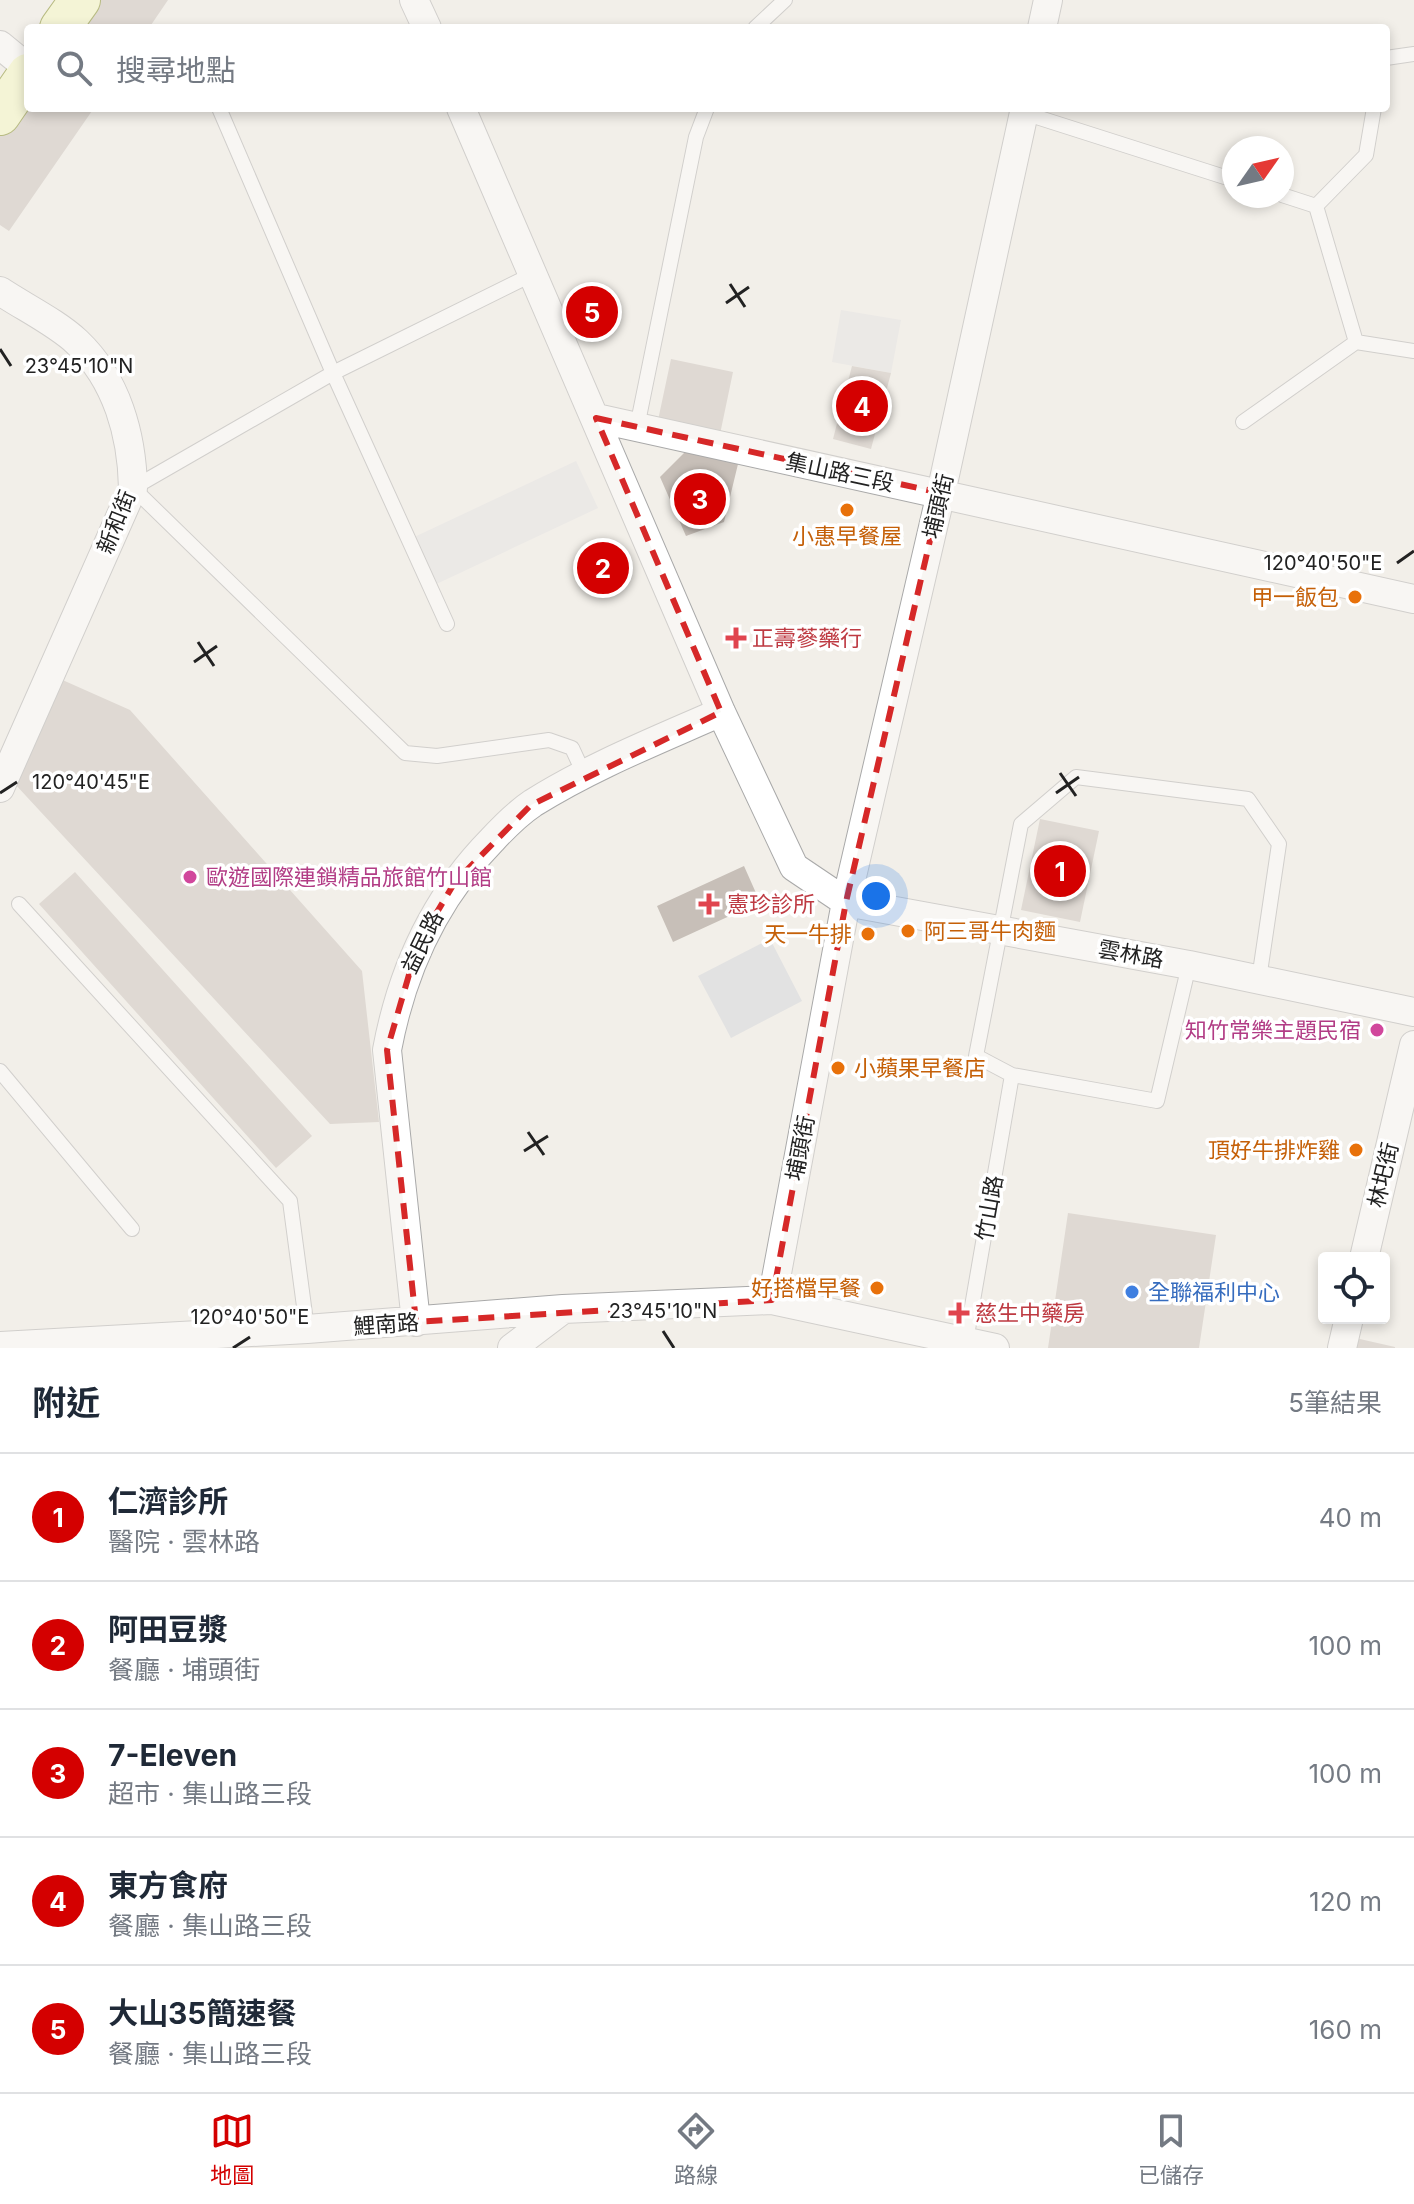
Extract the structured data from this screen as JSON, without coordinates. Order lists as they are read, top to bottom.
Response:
{
  "streets": {
    "street": [
      "集山路三段",
      "埔頭街",
      "新和街",
      "益民路",
      "雲林路",
      "林圯街",
      "鯉南路"
    ],
    "lane": ["竹山路"]
  },
  "crossings": [
    ["集山路三段", "埔頭街"],
    ["埔頭街", "雲林路"],
    ["埔頭街", "鯉南路"],
    ["益民路", "鯉南路"]
  ],
  "places": {
    "other": [
      "小惠早餐屋",
      "甲一飯包",
      "歐遊國際連鎖精品旅館竹山館",
      "阿三哥牛肉麵",
      "天一牛排",
      "知竹常樂主題民宿",
      "小蘋果早餐店",
      "頂好牛排炸雞",
      "好搭檔早餐",
      "全聯福利中心"
    ],
    "health": ["正壽蔘藥行", "憲珍診所", "慈生中藥房"]
  },
  "north": "top right",
  "page": {
    "search": "搜尋地點",
    "pins": [
      "5",
      "4",
      "3",
      "2",
      "1"
    ],
    "heading": ["附近", "5筆結果"],
    "list": [
      {
        "mark": "1",
        "name": "仁濟診所",
        "note": "醫院 · 雲林路",
        "value": "40 m"
      },
      {
        "mark": "2",
        "name": "阿田豆漿",
        "note": "餐廳 · 埔頭街",
        "value": "100 m"
      },
      {
        "mark": "3",
        "name": "7-Eleven",
        "note": "超市 · 集山路三段",
        "value": "100 m"
      },
      {
        "mark": "4",
        "name": "東方食府",
        "note": "餐廳 · 集山路三段",
        "value": "120 m"
      },
      {
        "mark": "5",
        "name": "大山35簡速餐",
        "note": "餐廳 · 集山路三段",
        "value": "160 m"
      }
    ],
    "nav": ["地圖", "路線", "已儲存"]
  },
  "coordinates": ["23°45'10\"N", "120°40'50\"E", "120°40'45\"E"]
}
